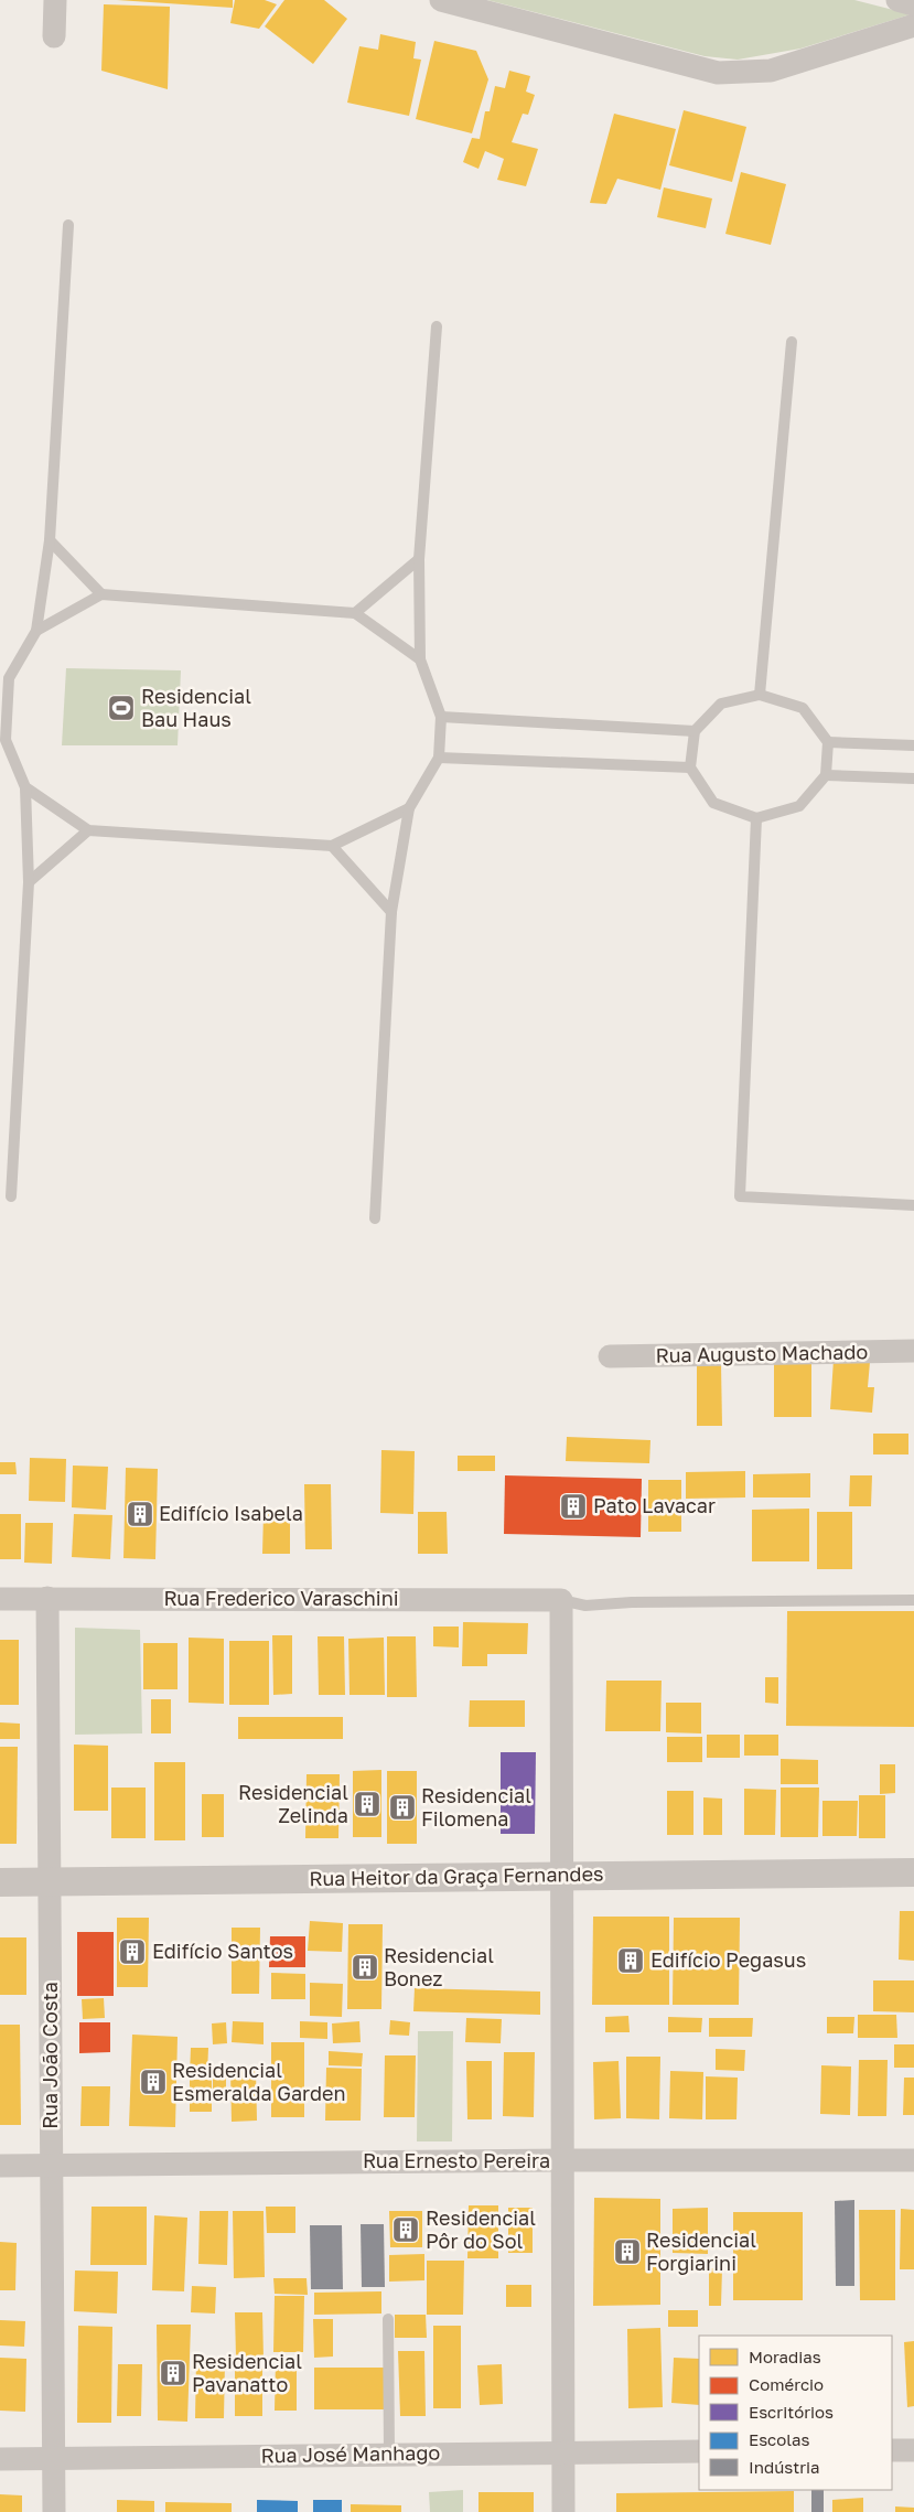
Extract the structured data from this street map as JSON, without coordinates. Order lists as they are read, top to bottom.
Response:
{
  "streets": {
    "street": [
      "Rua Augusto Machado",
      "Rua Frederico Varaschini",
      "Rua Heitor da Graça Fernandes",
      "Rua João Costa",
      "Rua Ernesto Pereira",
      "Rua José Manhago"
    ]
  },
  "crossings": [
    ["Rua Frederico Varaschini", "Rua João Costa"],
    ["Rua Heitor da Graça Fernandes", "Rua João Costa"],
    ["Rua João Costa", "Rua Ernesto Pereira"],
    ["Rua João Costa", "Rua José Manhago"]
  ],
  "places": {
    "sports": ["Residencial Bau Haus"],
    "building": [
      "Pato Lavacar",
      "Edifício Isabela",
      "Residencial Zelinda",
      "Residencial Filomena",
      "Edifício Santos",
      "Edifício Pegasus",
      "Residencial Bonez",
      "Residencial Esmeralda Garden",
      "Residencial Pôr do Sol",
      "Residencial Forgiarini",
      "Residencial Pavanatto"
    ]
  },
  "legend": [
    "Moradias",
    "Comércio",
    "Escritórios",
    "Escolas",
    "Indústria"
  ]
}
